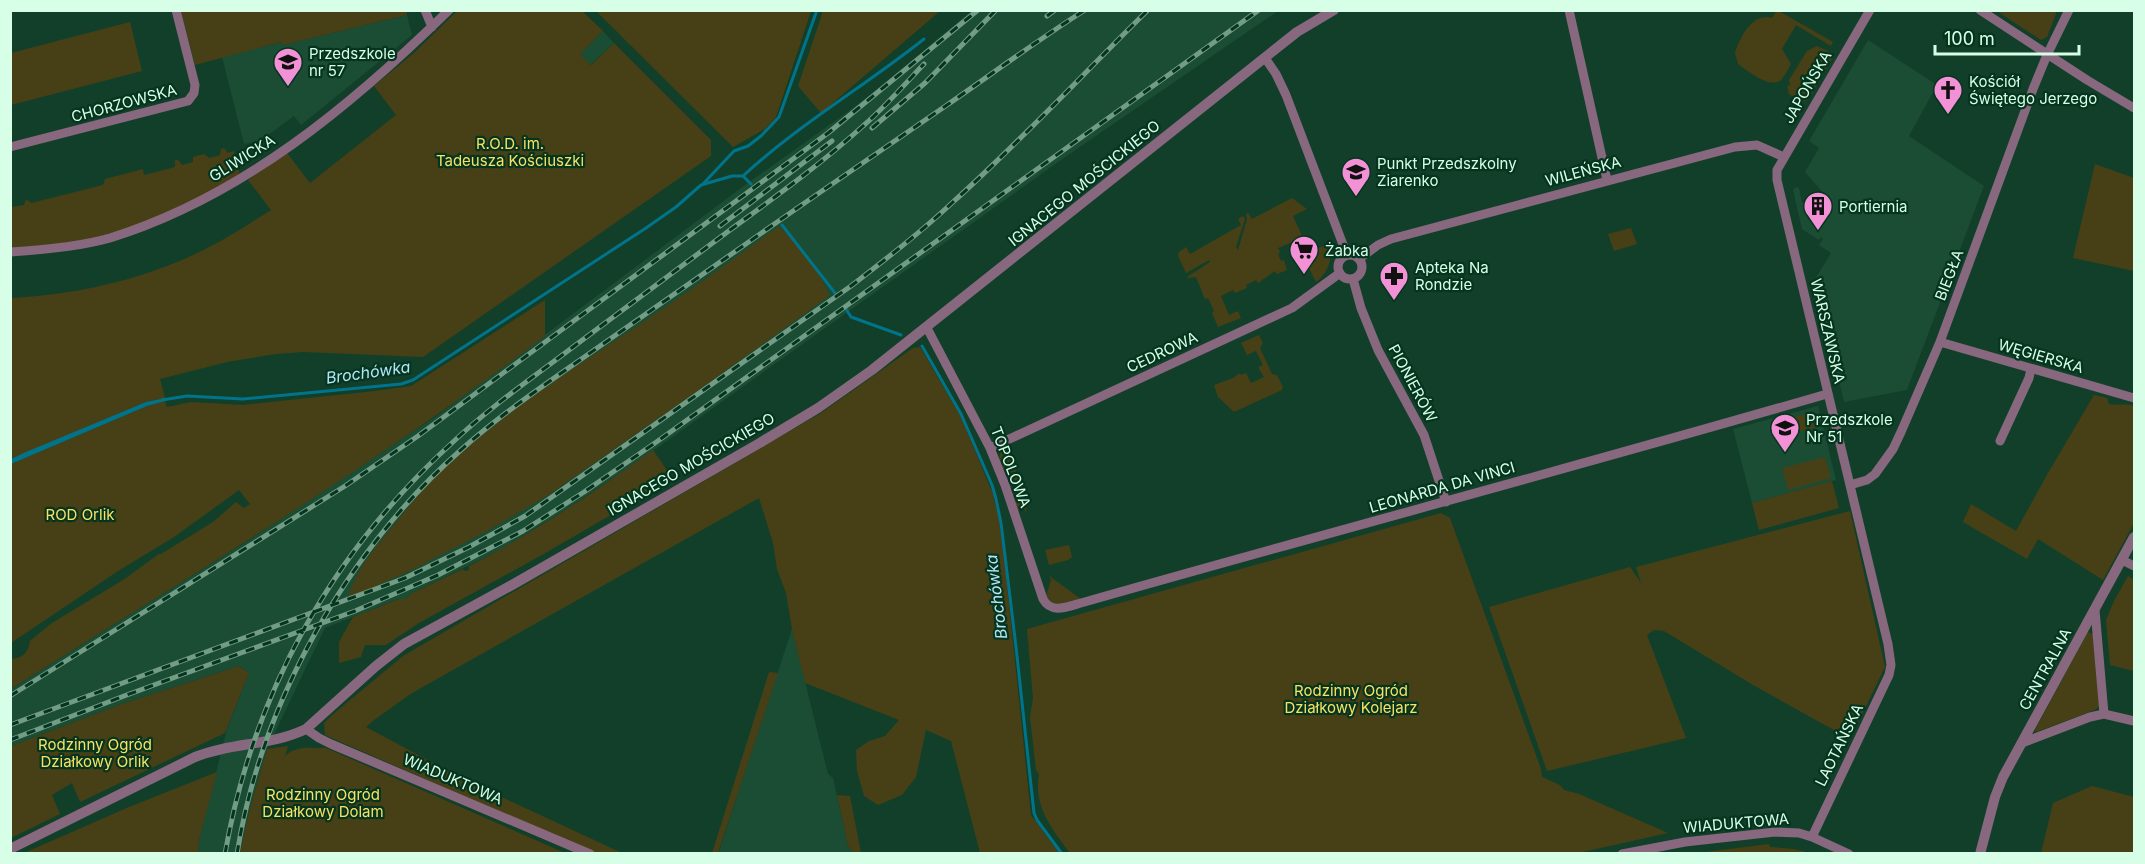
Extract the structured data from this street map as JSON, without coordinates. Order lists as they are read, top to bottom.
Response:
{
  "streets": {
    "street": [
      "JAPOŃSKA",
      "CHORZOWSKA",
      "GLIWICKA",
      "WILEŃSKA",
      "IGNACEGO MOŚCICKIEGO",
      "BIEGŁA",
      "WARSZAWSKA",
      "CEDROWA",
      "WĘGIERSKA",
      "PIONIERÓW",
      "TOPOLOWA",
      "LEONARDA DA VINCI",
      "CENTRALNA",
      "LAOTAŃSKA",
      "WIADUKTOWA"
    ]
  },
  "crossings": [
    ["JAPOŃSKA", "WILEŃSKA"],
    ["JAPOŃSKA", "WARSZAWSKA"],
    ["WILEŃSKA", "CEDROWA"],
    ["WILEŃSKA", "PIONIERÓW"],
    ["IGNACEGO MOŚCICKIEGO", "TOPOLOWA"],
    ["IGNACEGO MOŚCICKIEGO", "WIADUKTOWA"],
    ["BIEGŁA", "WARSZAWSKA"],
    ["BIEGŁA", "WĘGIERSKA"],
    ["WARSZAWSKA", "LEONARDA DA VINCI"],
    ["WARSZAWSKA", "LAOTAŃSKA"],
    ["CEDROWA", "PIONIERÓW"],
    ["CEDROWA", "TOPOLOWA"],
    ["PIONIERÓW", "LEONARDA DA VINCI"],
    ["TOPOLOWA", "LEONARDA DA VINCI"],
    ["LAOTAŃSKA", "WIADUKTOWA"]
  ],
  "water": ["Brochówka"],
  "parks": [
    "R.O.D. im. Tadeusza Kościuszki",
    "ROD Orlik",
    "Rodzinny Ogród Działkowy Kolejarz",
    "Rodzinny Ogród Działkowy Orlik",
    "Rodzinny Ogród Działkowy Dolam"
  ],
  "places": {
    "school or university": ["Przedszkole nr 57", "Punkt Przedszkolny Ziarenko", "Przedszkole Nr 51"],
    "church": ["Kościół Świętego Jerzego"],
    "building": ["Portiernia"],
    "supermarket": ["Żabka"],
    "pharmacy": ["Apteka Na Rondzie"]
  },
  "scale_bar": "100 m"
}
